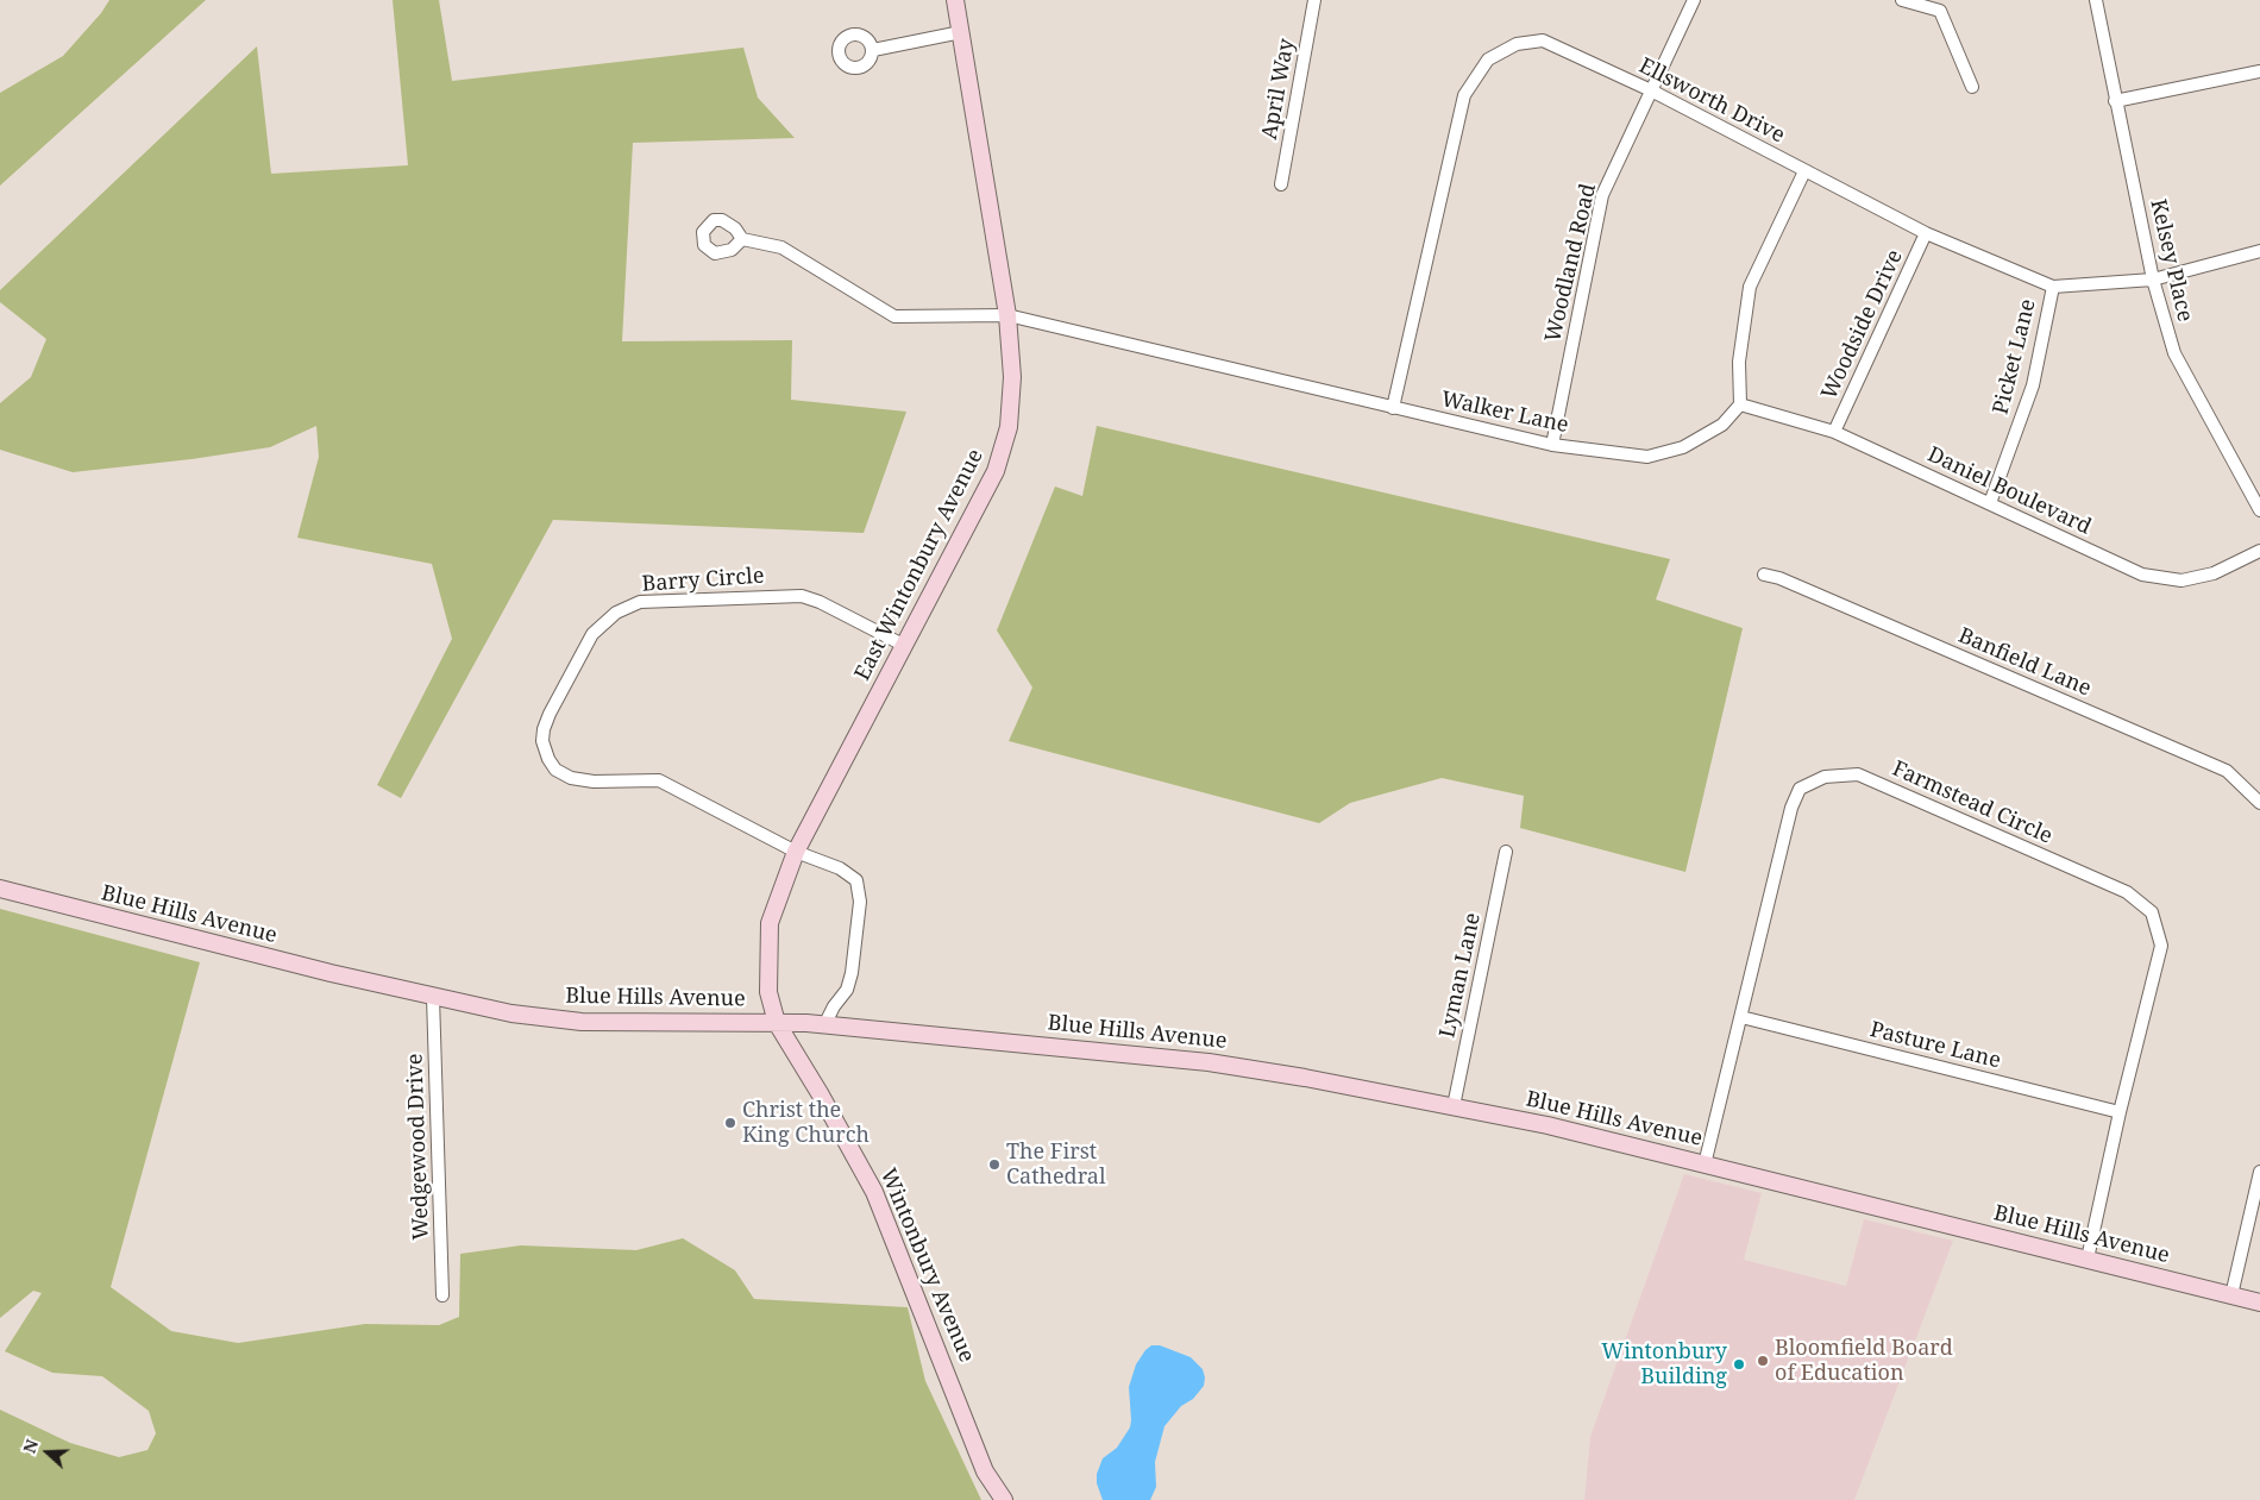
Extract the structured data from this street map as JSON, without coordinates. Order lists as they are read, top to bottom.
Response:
{
  "streets": {
    "main road": ["East Wintonbury Avenue", "Blue Hills Avenue", "Wintonbury Avenue"],
    "street": [
      "April Way",
      "Ellsworth Drive",
      "Kelsey Place",
      "Woodland Road",
      "Woodside Drive",
      "Picket Lane",
      "Walker Lane",
      "Daniel Boulevard",
      "Barry Circle",
      "Banfield Lane",
      "Farmstead Circle",
      "Lyman Lane",
      "Pasture Lane",
      "Wedgewood Drive"
    ]
  },
  "crossings": [
    ["Ellsworth Drive", "Kelsey Place"],
    ["Ellsworth Drive", "Woodland Road"],
    ["Ellsworth Drive", "Woodside Drive"],
    ["Ellsworth Drive", "Picket Lane"],
    ["Ellsworth Drive", "Walker Lane"],
    ["Woodland Road", "Walker Lane"],
    ["Woodside Drive", "Daniel Boulevard"],
    ["Picket Lane", "Daniel Boulevard"],
    ["Walker Lane", "Daniel Boulevard"],
    ["Walker Lane", "East Wintonbury Avenue"],
    ["East Wintonbury Avenue", "Barry Circle"],
    ["East Wintonbury Avenue", "Blue Hills Avenue"],
    ["East Wintonbury Avenue", "Wintonbury Avenue"],
    ["Barry Circle", "Blue Hills Avenue"],
    ["Farmstead Circle", "Blue Hills Avenue"],
    ["Farmstead Circle", "Pasture Lane"],
    ["Blue Hills Avenue", "Lyman Lane"],
    ["Blue Hills Avenue", "Wedgewood Drive"],
    ["Blue Hills Avenue", "Wintonbury Avenue"]
  ],
  "places": [
    "Christ the King Church",
    "The First Cathedral",
    "Bloomfield Board of Education",
    "Wintonbury Building"
  ],
  "north": "left"
}
